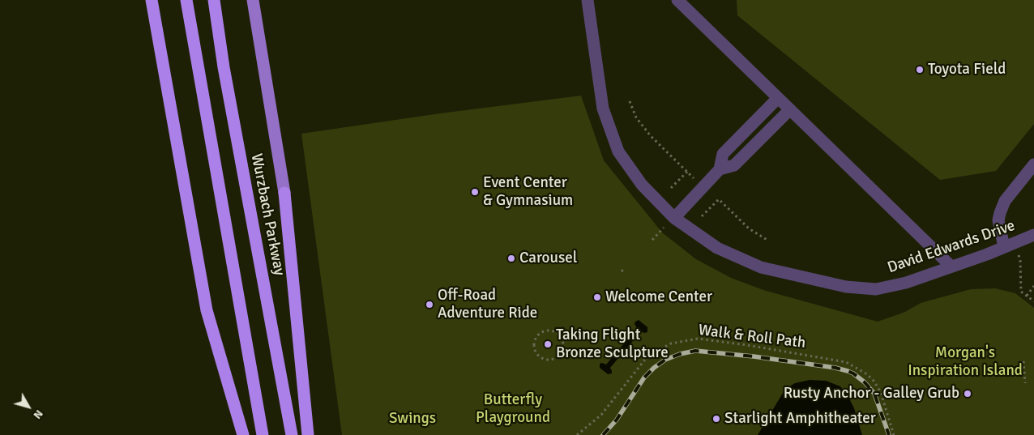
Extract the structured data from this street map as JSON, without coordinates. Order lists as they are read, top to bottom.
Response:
{
  "streets": {
    "highway": ["Wurzbach Parkway"],
    "street": ["David Edwards Drive"],
    "path": ["Walk & Roll Path"]
  },
  "parks": ["Morgan's Inspiration Island", "Butterfly Playground", "Swings"],
  "places": [
    "Toyota Field",
    "Event Center & Gymnasium",
    "Carousel",
    "Welcome Center",
    "Off-Road Adventure Ride",
    "Taking Flight Bronze Sculpture",
    "Rusty Anchor - Galley Grub",
    "Starlight Amphitheater"
  ],
  "north": "bottom right"
}
